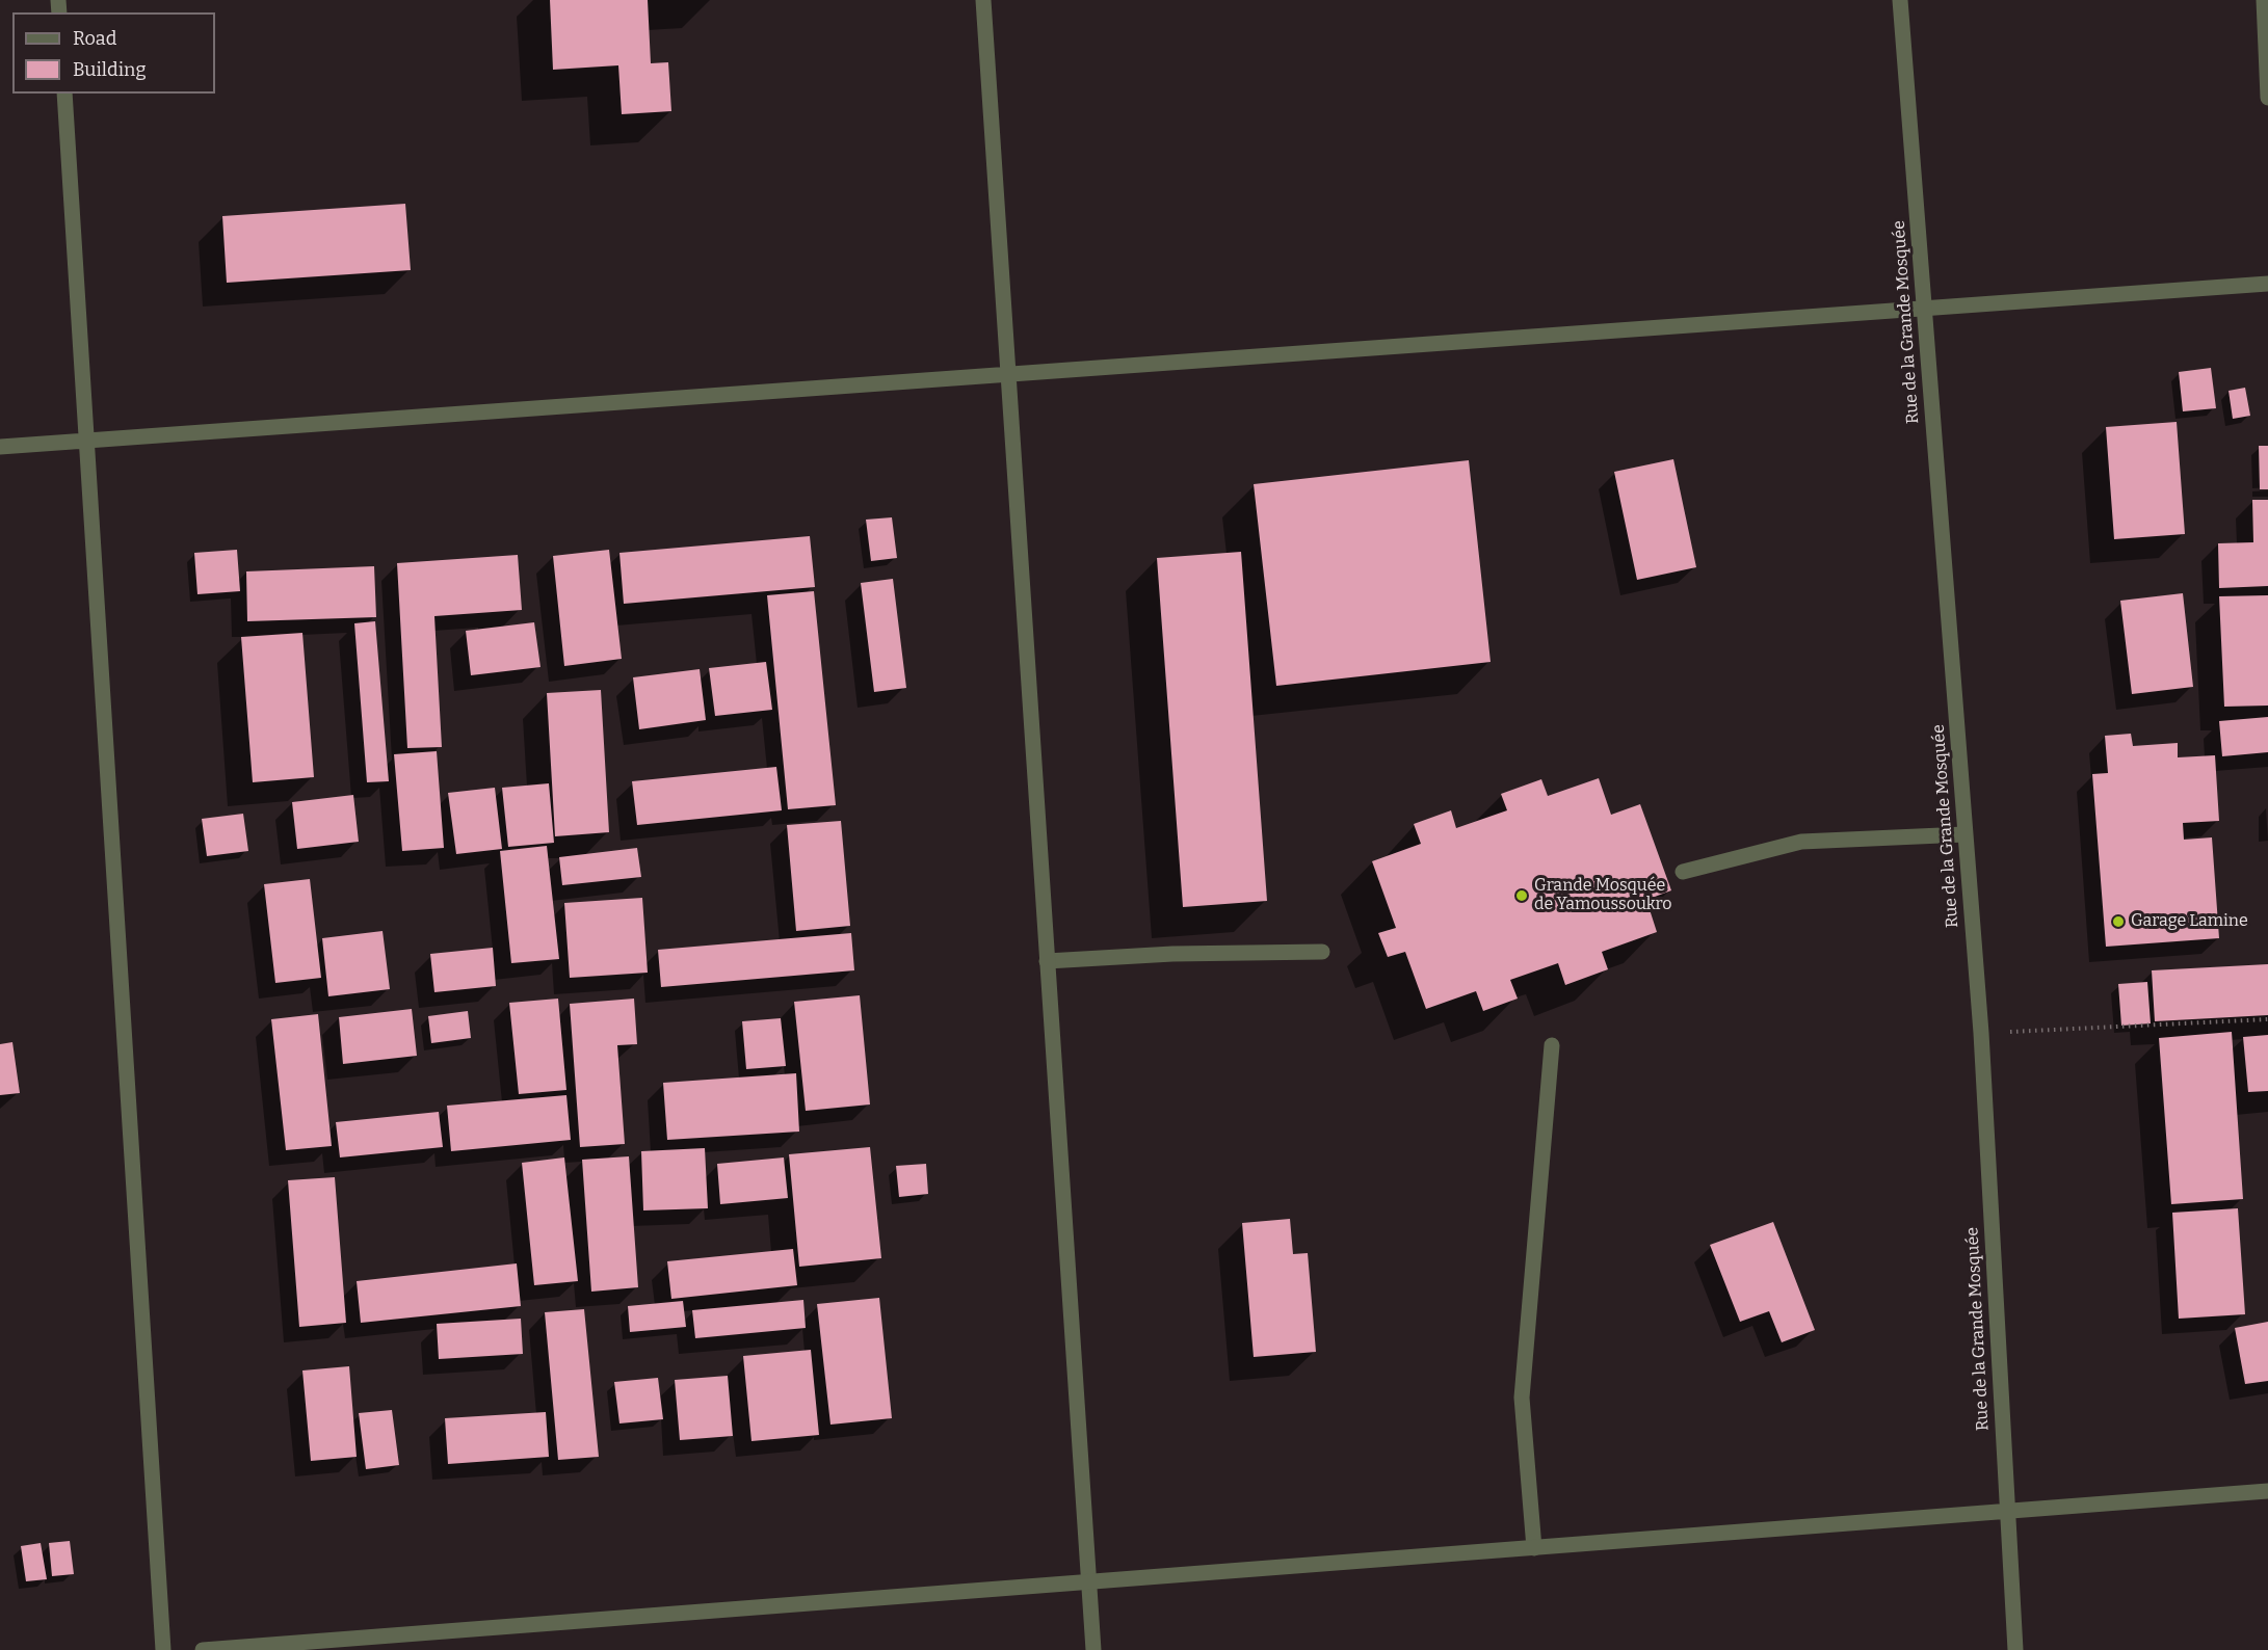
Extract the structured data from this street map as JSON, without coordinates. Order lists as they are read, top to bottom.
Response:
{
  "streets": {
    "street": ["Rue de la Grande Mosquée"]
  },
  "places": ["Grande Mosquée de Yamoussoukro", "Garage Lamine"],
  "legend": ["Road", "Building"]
}
